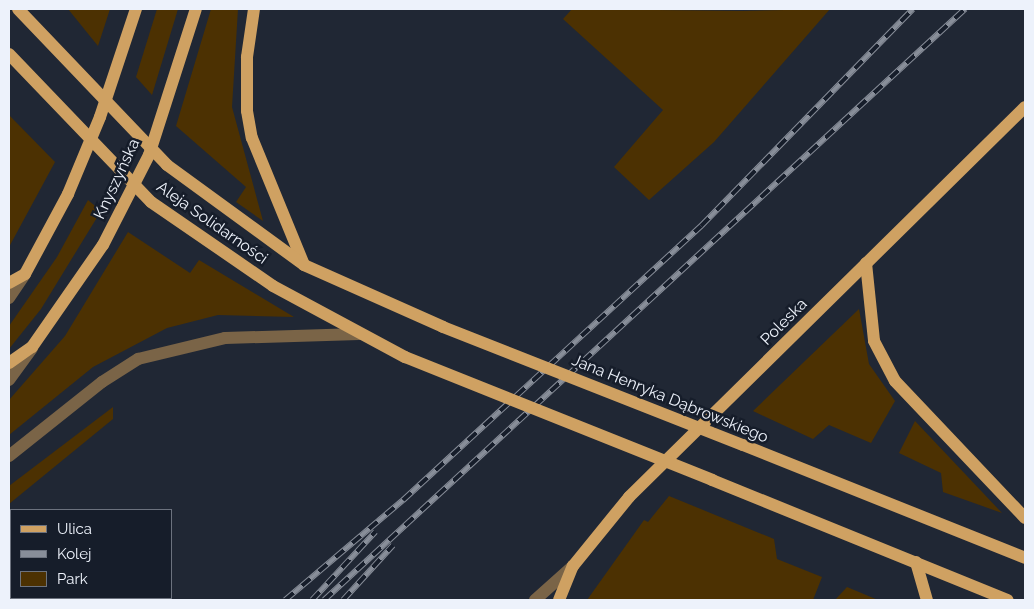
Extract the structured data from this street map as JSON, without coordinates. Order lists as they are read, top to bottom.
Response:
{
  "streets": {
    "main road": [
      "Knyszyńska",
      "Aleja Solidarności",
      "Poleska",
      "Jana Henryka Dąbrowskiego"
    ]
  },
  "crossings": [
    ["Aleja Solidarności", "Jana Henryka Dąbrowskiego"]
  ],
  "legend": ["Ulica", "Kolej", "Park"]
}
